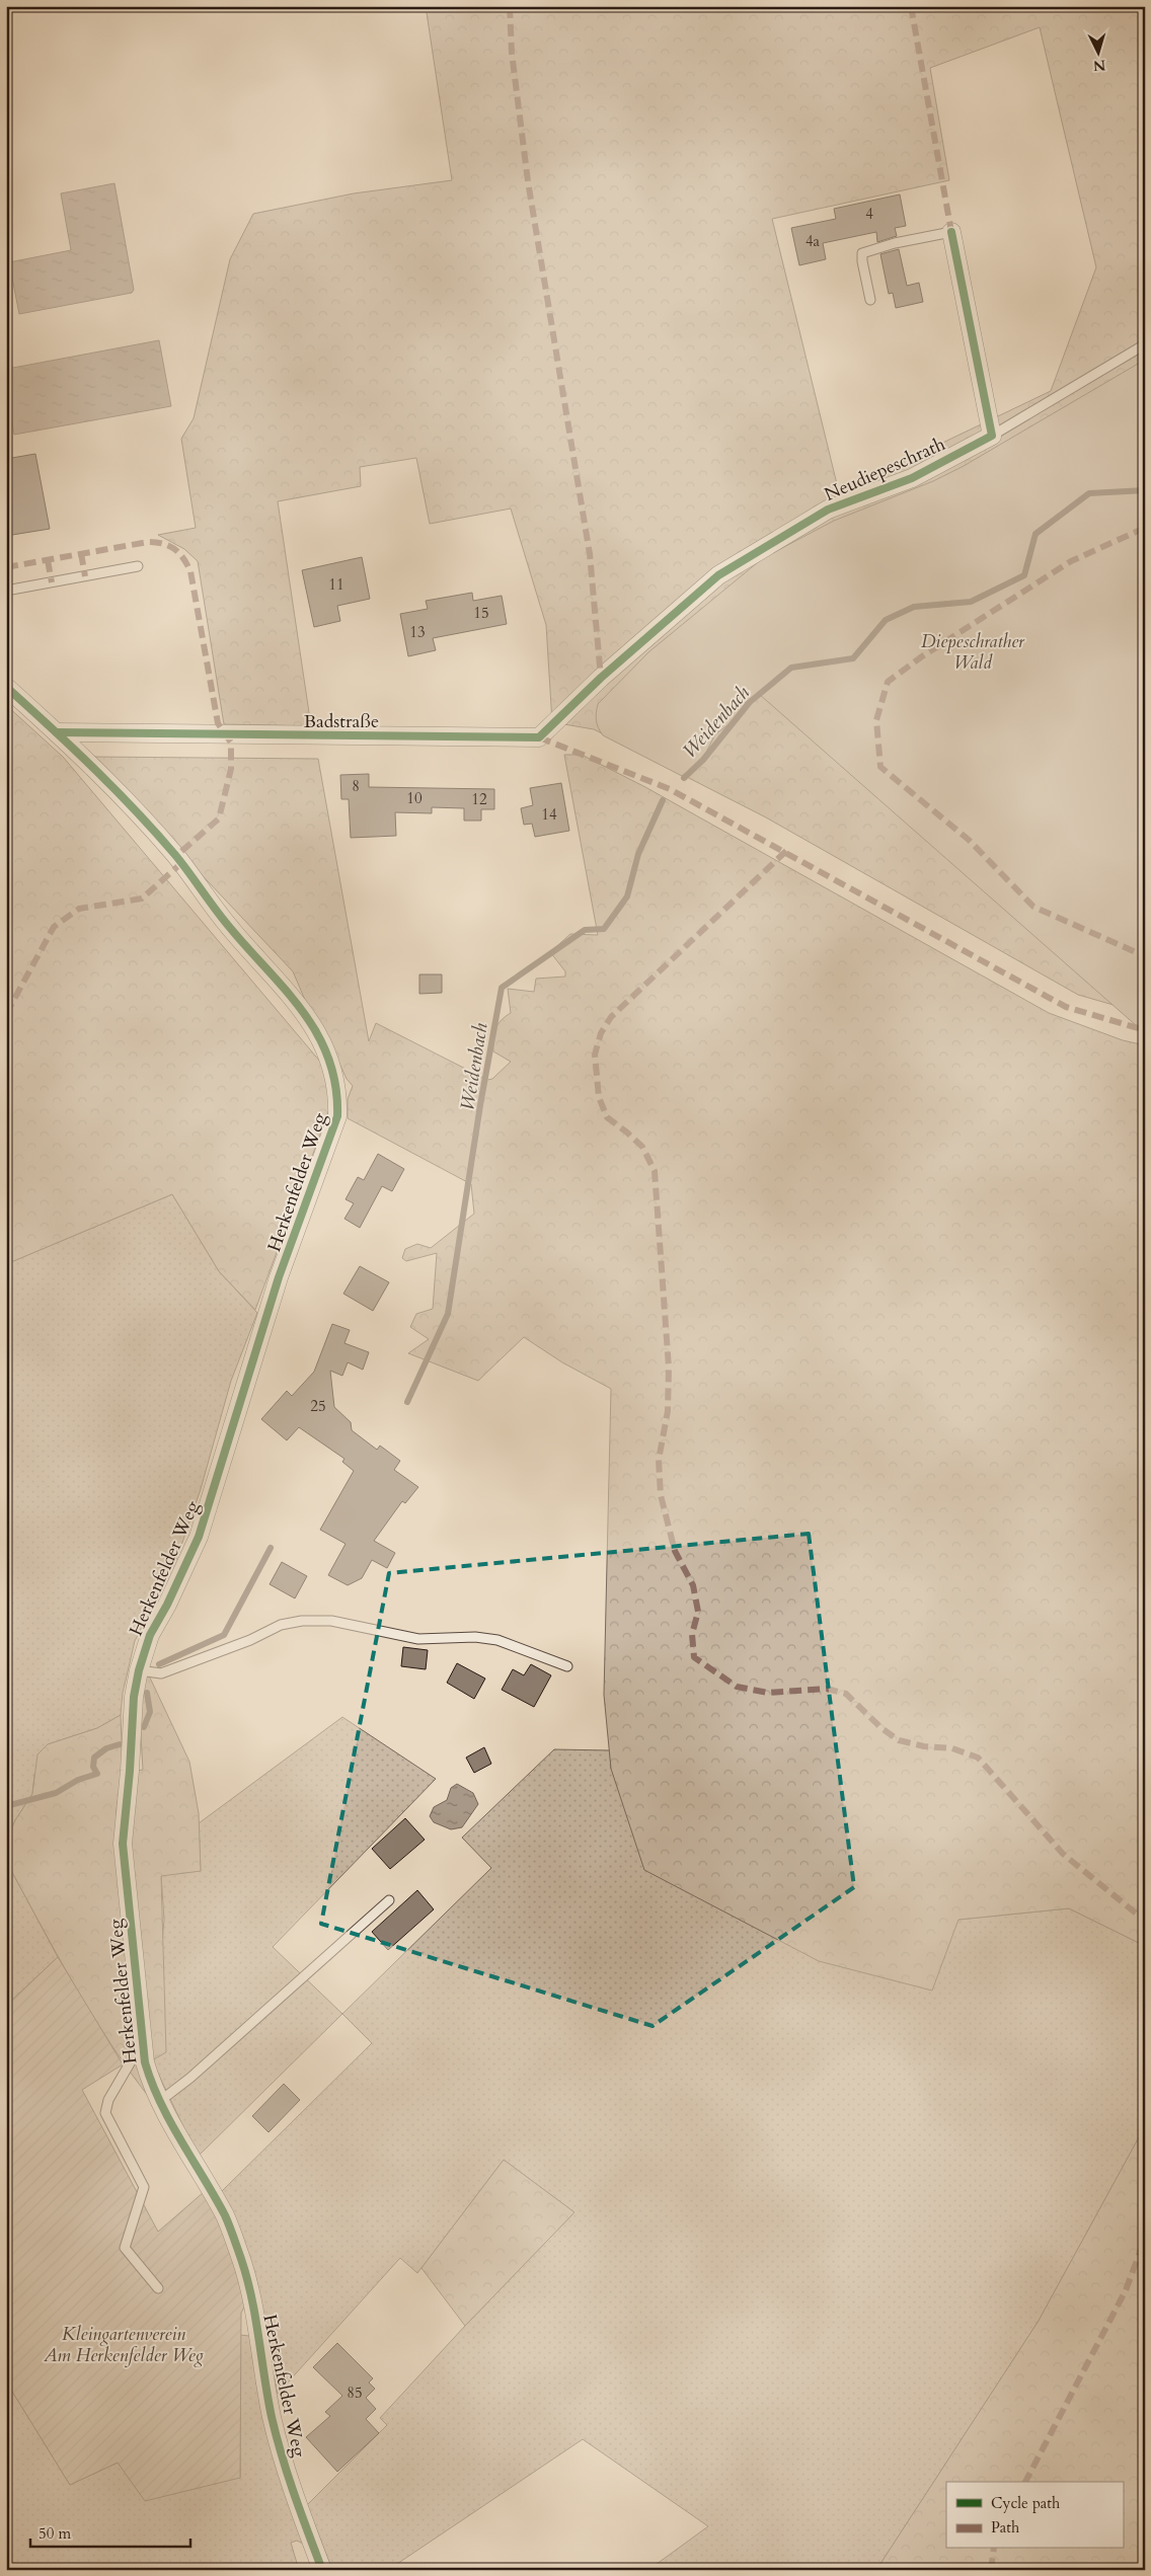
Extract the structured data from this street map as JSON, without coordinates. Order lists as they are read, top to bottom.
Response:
{
  "streets": {
    "street": ["Neudiepeschrath", "Badstraße", "Herkenfelder Weg"]
  },
  "crossings": [
    ["Neudiepeschrath", "Badstraße"],
    ["Badstraße", "Herkenfelder Weg"]
  ],
  "water": ["Weidenbach"],
  "parks": ["Diepeschrather Wald", "Kleingartenverein Am Herkenfelder Weg"],
  "house_numbers": [
    "4",
    "4a",
    "11",
    "15",
    "13",
    "8",
    "10",
    "12",
    "14",
    "25",
    "85"
  ],
  "legend": ["Cycle path", "Path"],
  "scale_bar": "50 m",
  "north": "bottom"
}
